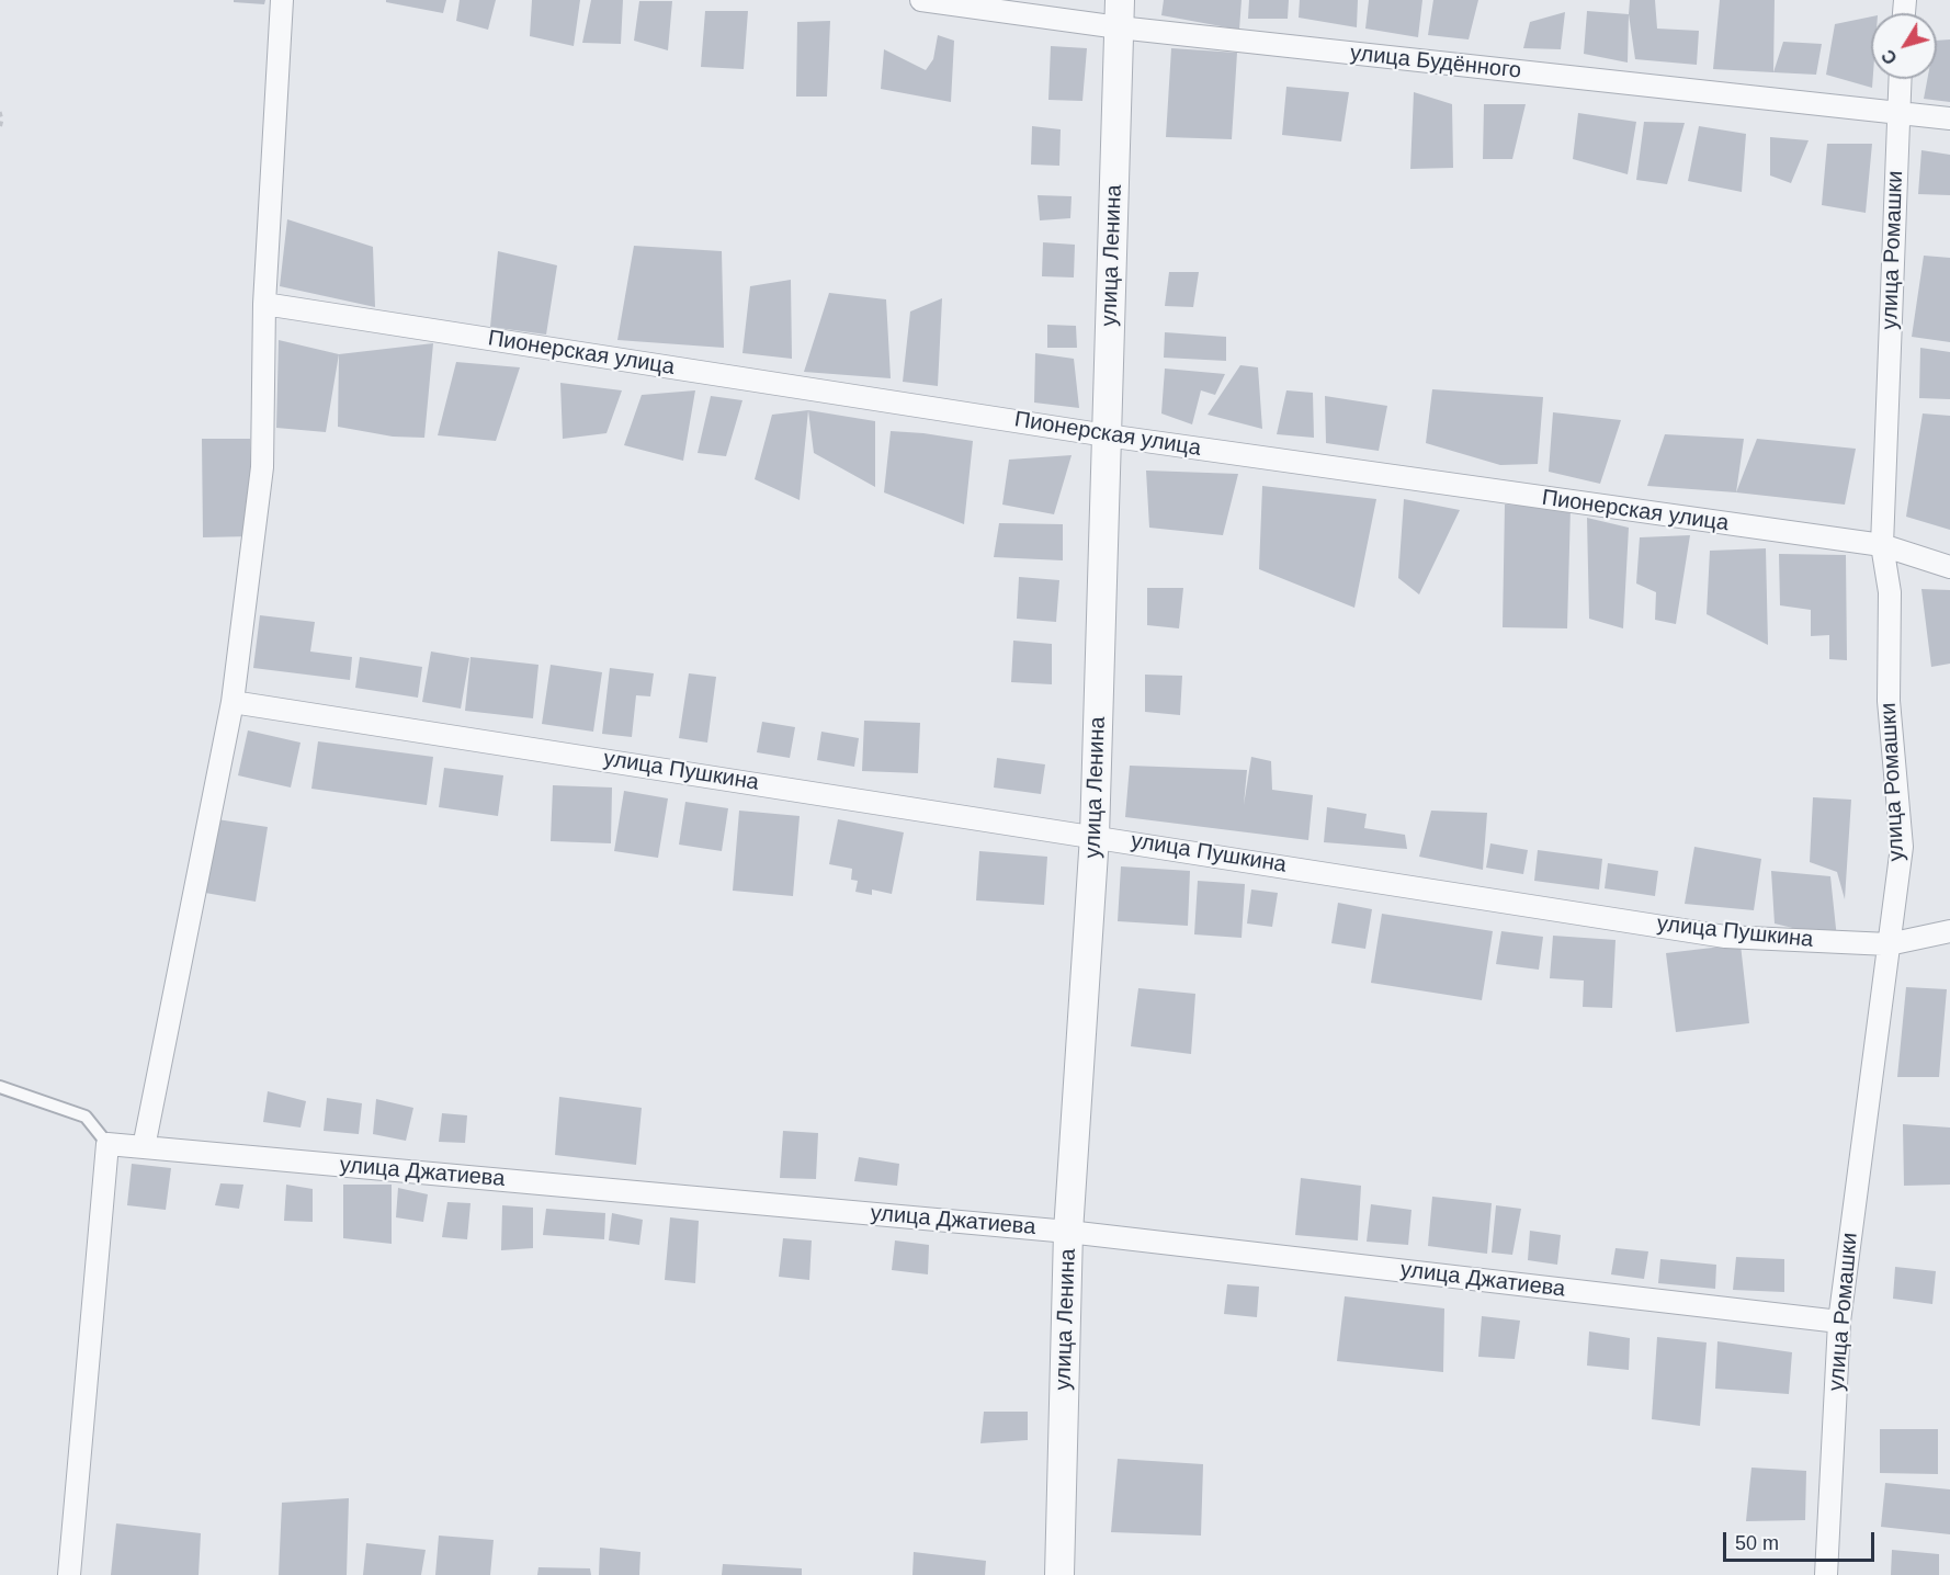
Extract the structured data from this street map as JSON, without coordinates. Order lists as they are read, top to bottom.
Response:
{
  "streets": {
    "street": [
      "улица Будённого",
      "улица Ромашки",
      "улица Ленина",
      "Пионерская улица",
      "улица Пушкина",
      "улица Джатиева"
    ]
  },
  "crossings": [
    ["улица Будённого", "улица Ромашки"],
    ["улица Будённого", "улица Ленина"],
    ["улица Ромашки", "Пионерская улица"],
    ["улица Ромашки", "улица Пушкина"],
    ["улица Ромашки", "улица Джатиева"],
    ["улица Ленина", "Пионерская улица"],
    ["улица Ленина", "улица Пушкина"],
    ["улица Ленина", "улица Джатиева"]
  ],
  "scale_bar": "50 m",
  "north": "bottom left"
}
